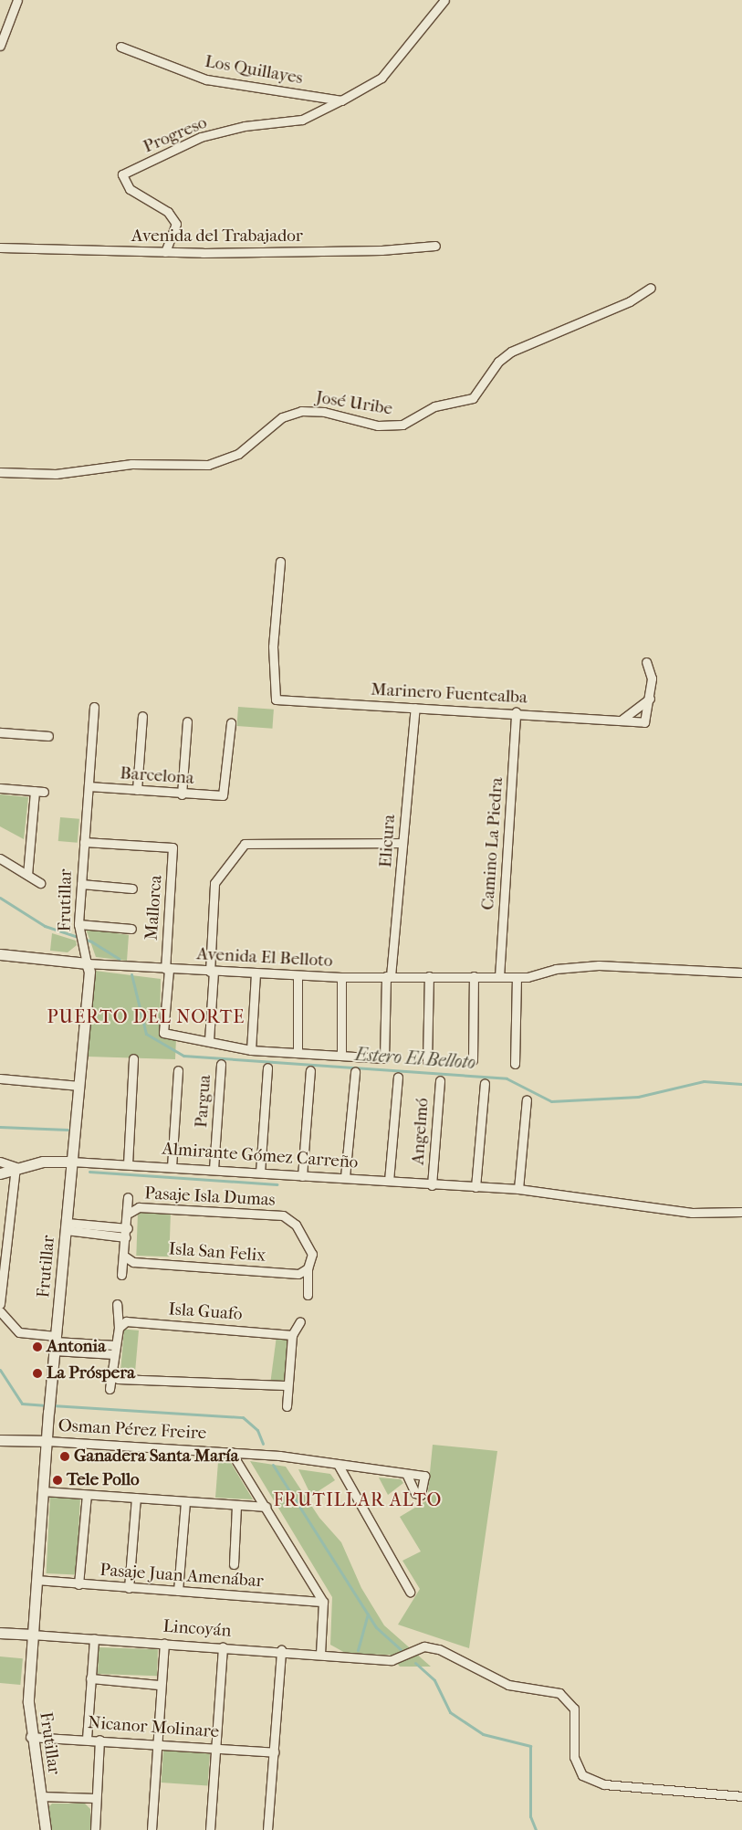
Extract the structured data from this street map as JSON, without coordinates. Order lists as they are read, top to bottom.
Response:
{
  "streets": {
    "street": [
      "Los Quillayes",
      "Progreso",
      "Avenida del Trabajador",
      "José Uribe",
      "Marinero Fuentealba",
      "Barcelona",
      "Elicura",
      "Camino La Piedra",
      "Frutillar",
      "Mallorca",
      "Avenida El Belloto",
      "Pargua",
      "Angelmó",
      "Almirante Gómez Carreño",
      "Pasaje Isla Dumas",
      "Isla San Felix",
      "Isla Guafo",
      "Osman Pérez Freire",
      "Pasaje Juan Amenábar",
      "Lincoyán",
      "Nicanor Molinare"
    ]
  },
  "crossings": [
    ["Los Quillayes", "Progreso"],
    ["Progreso", "Avenida del Trabajador"],
    ["Marinero Fuentealba", "Elicura"],
    ["Marinero Fuentealba", "Camino La Piedra"],
    ["Barcelona", "Frutillar"],
    ["Elicura", "Avenida El Belloto"],
    ["Camino La Piedra", "Avenida El Belloto"],
    ["Frutillar", "Mallorca"],
    ["Frutillar", "Avenida El Belloto"],
    ["Frutillar", "Almirante Gómez Carreño"],
    ["Frutillar", "Osman Pérez Freire"],
    ["Frutillar", "Pasaje Juan Amenábar"],
    ["Frutillar", "Lincoyán"],
    ["Frutillar", "Nicanor Molinare"],
    ["Mallorca", "Avenida El Belloto"],
    ["Pargua", "Almirante Gómez Carreño"],
    ["Angelmó", "Almirante Gómez Carreño"],
    ["Pasaje Isla Dumas", "Isla San Felix"]
  ],
  "districts": ["PUERTO DEL NORTE", "FRUTILLAR ALTO"],
  "water": ["Estero El Belloto"],
  "places": [
    "Antonia",
    "La Próspera",
    "Ganadera Santa María",
    "Tele Pollo"
  ]
}
